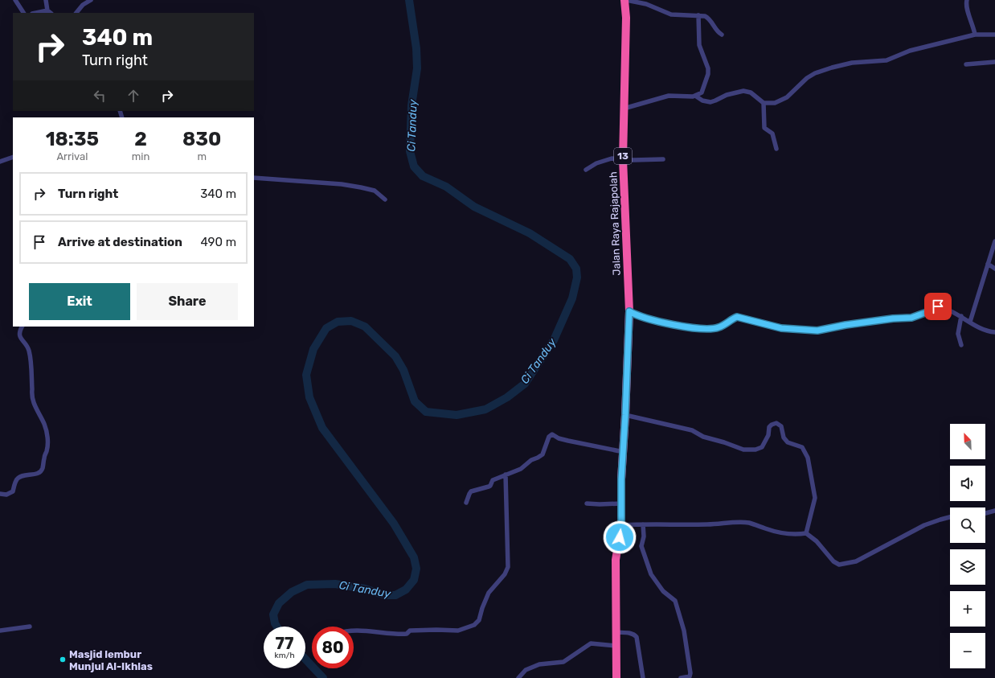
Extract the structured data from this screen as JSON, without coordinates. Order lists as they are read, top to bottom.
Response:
{
  "streets": {
    "highway": ["13", "Jalan Raya Rajapolah"]
  },
  "crossings": [
    ["13", "Jalan Raya Rajapolah"]
  ],
  "water": ["Ci Tanduy"],
  "places": ["Masjid lembur Munjul Al-Ikhlas"],
  "north": "top left",
  "page": {
    "turn": ["340 m", "Turn right"],
    "eta": [
      "18:35",
      "Arrival",
      "2",
      "min",
      "830",
      "m"
    ],
    "list": [
      {
        "name": "Turn right",
        "value": "340 m"
      },
      {
        "name": "Arrive at destination",
        "value": "490 m"
      }
    ],
    "buttons": ["Exit", "Share"],
    "map_buttons": ["+", "−"],
    "speed": "77 km/h",
    "limit": "80"
  }
}
